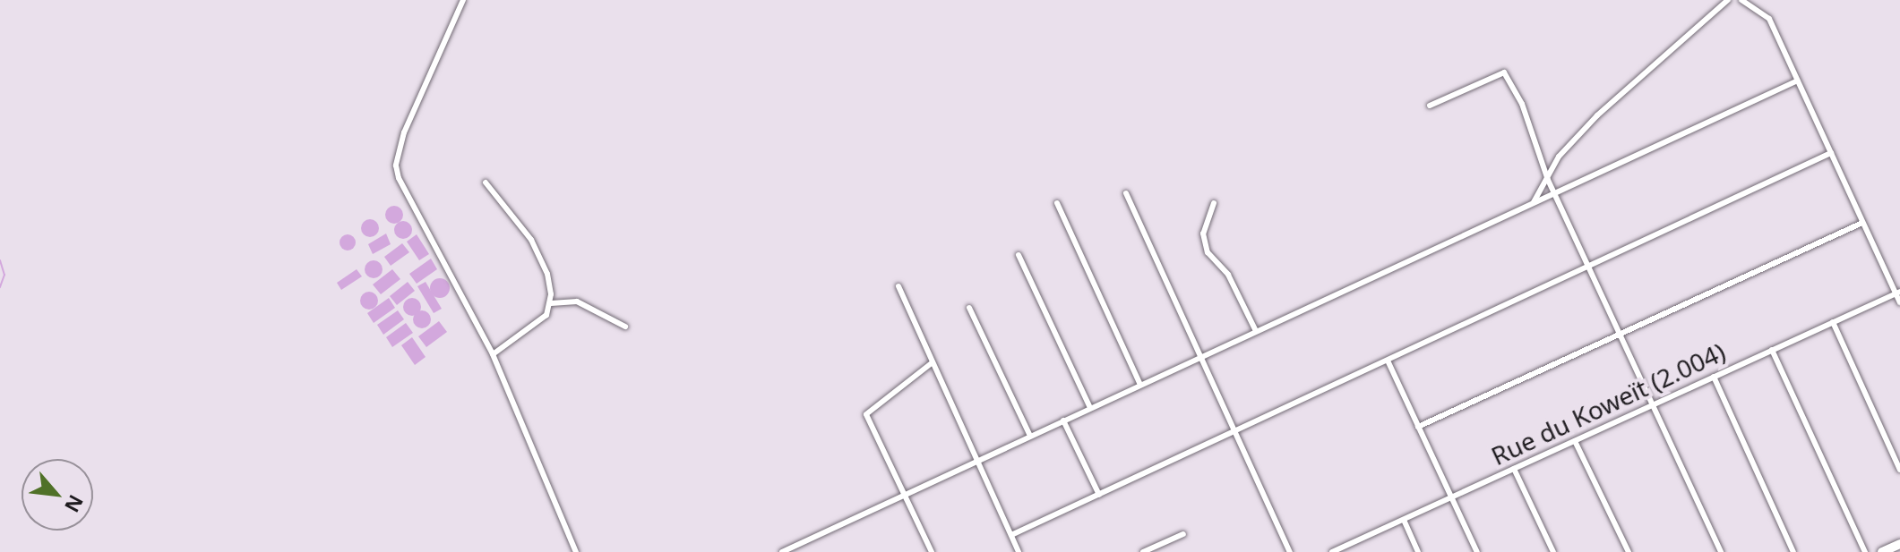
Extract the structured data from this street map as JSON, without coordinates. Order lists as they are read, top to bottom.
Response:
{
  "streets": {
    "street": ["Rue du Koweït (2.004)"]
  },
  "north": "bottom right"
}
